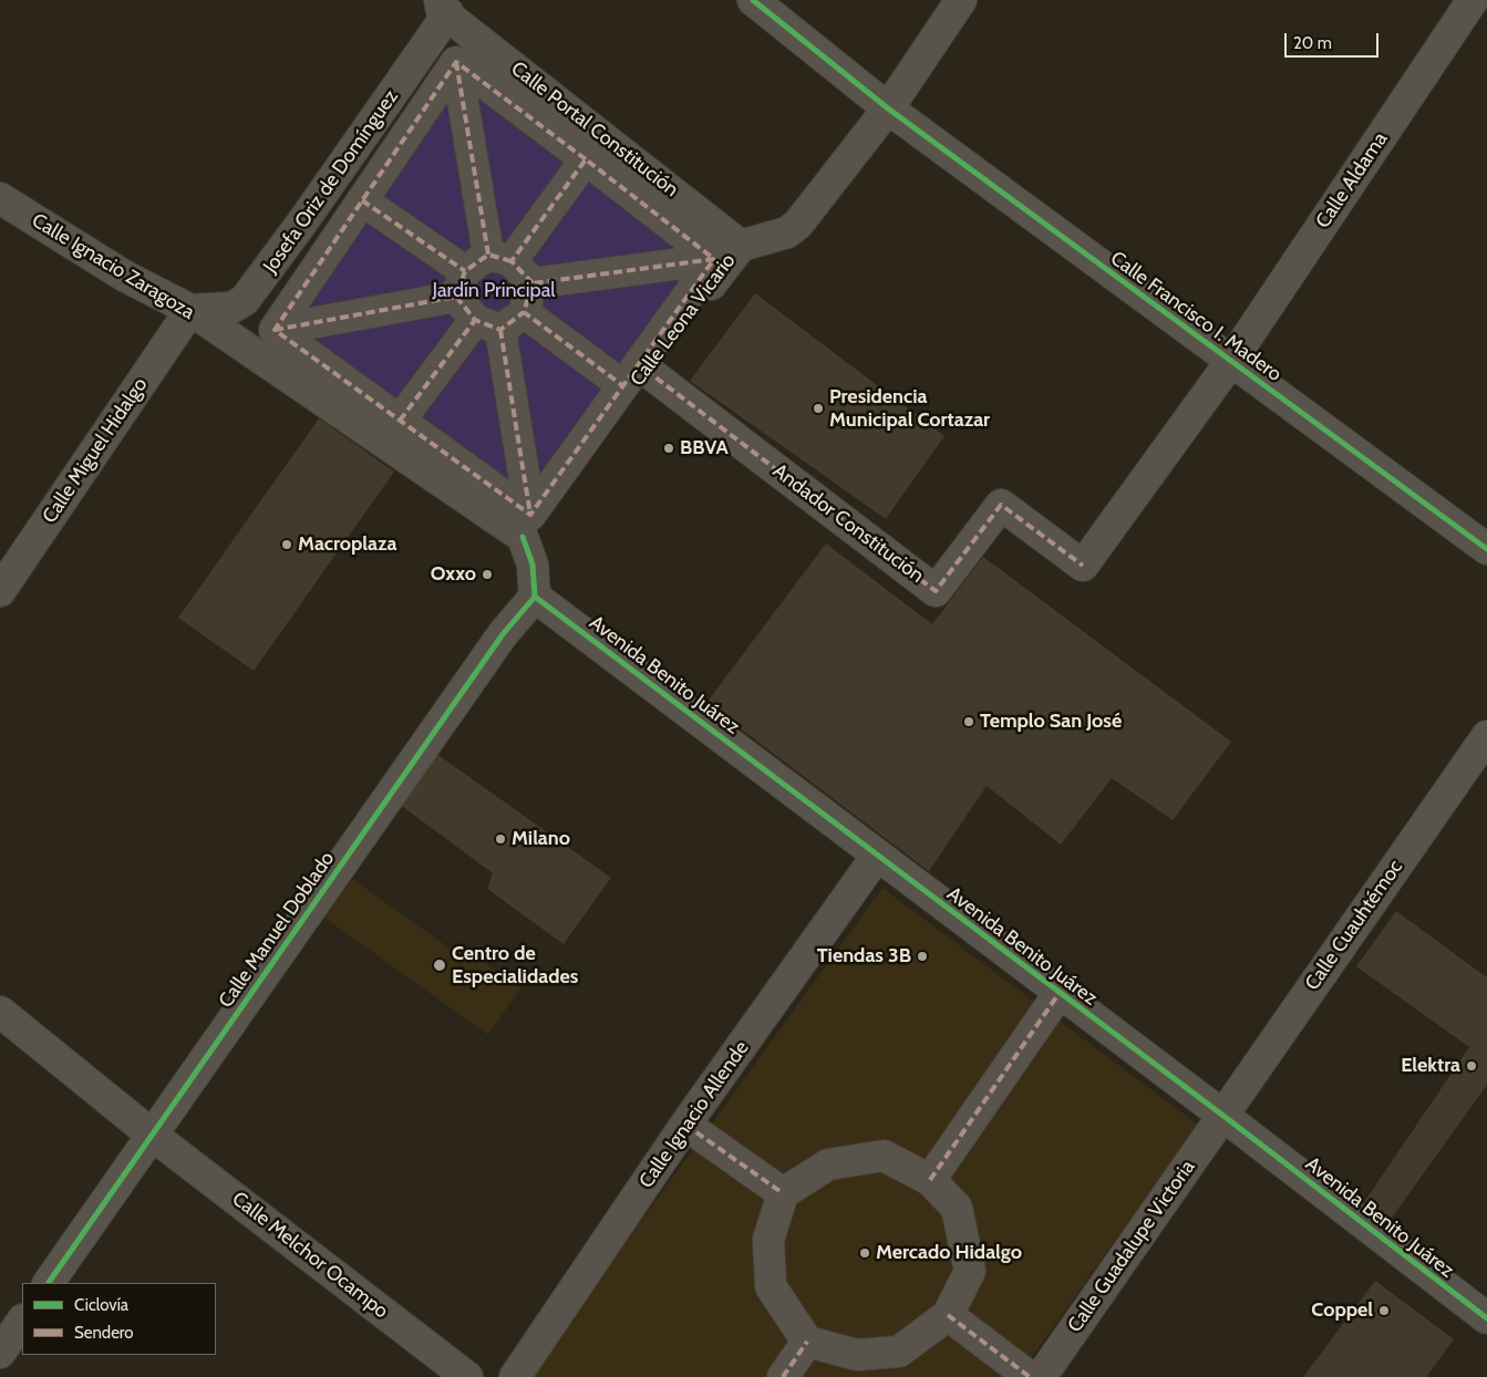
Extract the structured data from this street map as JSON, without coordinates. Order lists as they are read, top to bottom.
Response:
{
  "streets": {
    "street": [
      "Calle Portal Constitución",
      "Calle Aldama",
      "Josefa Oriz de Domínguez",
      "Calle Ignacio Zaragoza",
      "Calle Francisco I. Madero",
      "Calle Leona Vicario",
      "Calle Miguel Hidalgo",
      "Andador Constitución",
      "Avenida Benito Juárez",
      "Calle Cuauhtémoc",
      "Calle Manuel Doblado",
      "Calle Ignacio Allende",
      "Calle Guadalupe Victoria",
      "Calle Melchor Ocampo"
    ]
  },
  "crossings": [
    ["Calle Portal Constitución", "Josefa Oriz de Domínguez"],
    ["Calle Portal Constitución", "Calle Leona Vicario"],
    ["Calle Aldama", "Calle Francisco I. Madero"],
    ["Calle Aldama", "Andador Constitución"],
    ["Josefa Oriz de Domínguez", "Calle Ignacio Zaragoza"],
    ["Josefa Oriz de Domínguez", "Calle Miguel Hidalgo"],
    ["Calle Ignacio Zaragoza", "Calle Leona Vicario"],
    ["Calle Ignacio Zaragoza", "Calle Miguel Hidalgo"],
    ["Calle Francisco I. Madero", "Calle Leona Vicario"],
    ["Calle Leona Vicario", "Andador Constitución"],
    ["Avenida Benito Juárez", "Calle Cuauhtémoc"],
    ["Avenida Benito Juárez", "Calle Manuel Doblado"],
    ["Avenida Benito Juárez", "Calle Ignacio Allende"],
    ["Avenida Benito Juárez", "Calle Guadalupe Victoria"],
    ["Calle Cuauhtémoc", "Calle Guadalupe Victoria"],
    ["Calle Manuel Doblado", "Calle Melchor Ocampo"]
  ],
  "parks": ["Jardín Principal"],
  "places": [
    "Presidencia Municipal Cortazar",
    "BBVA",
    "Macroplaza",
    "Oxxo",
    "Templo San José",
    "Milano",
    "Tiendas 3B",
    "Centro de Especialidades",
    "Elektra",
    "Mercado Hidalgo",
    "Coppel"
  ],
  "legend": ["Ciclovía", "Sendero"],
  "scale_bar": "20 m"
}
